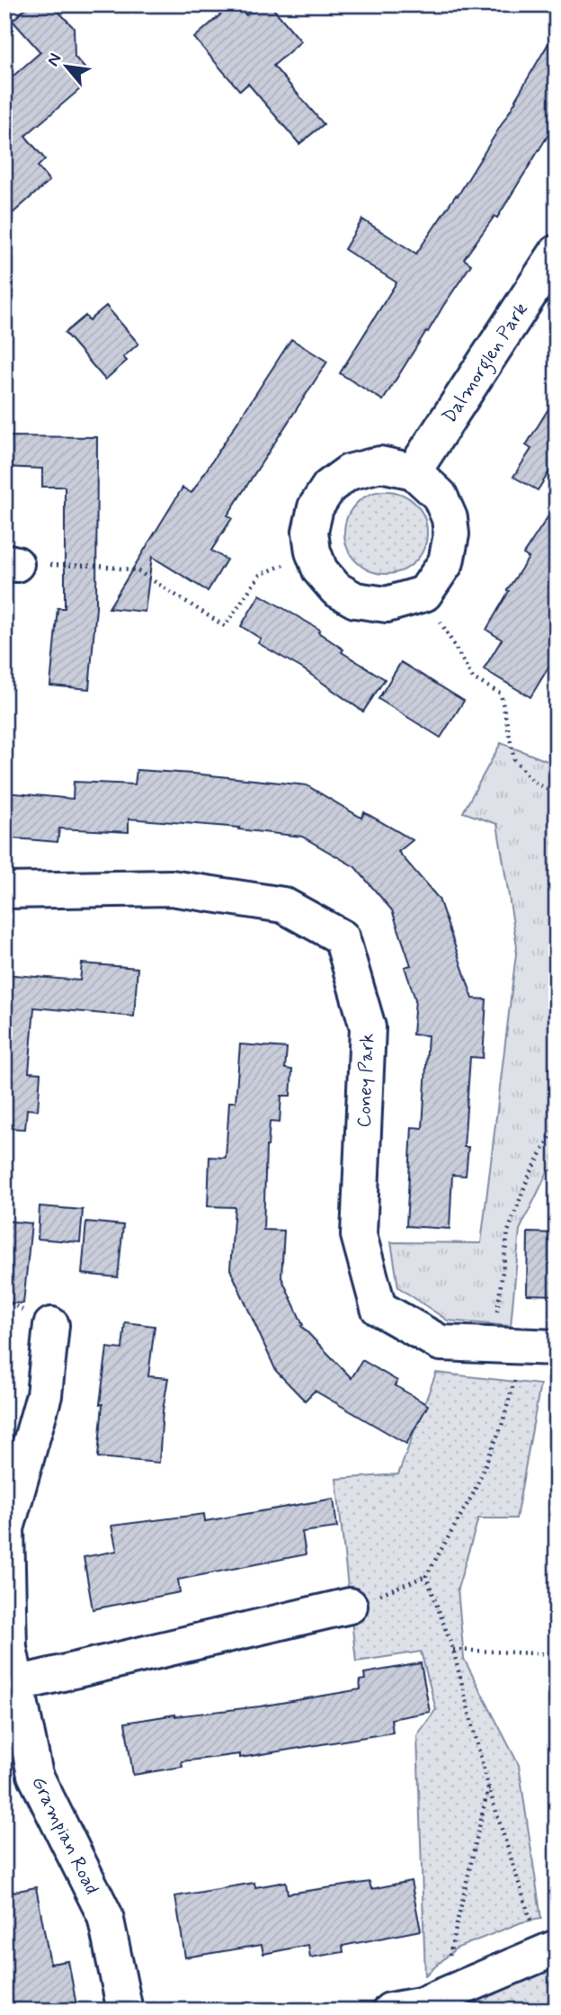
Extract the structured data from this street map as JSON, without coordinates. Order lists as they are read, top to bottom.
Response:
{
  "streets": {
    "street": ["Dalmorglen Park", "Coney Park", "Grampian Road"]
  },
  "north": "top left"
}
